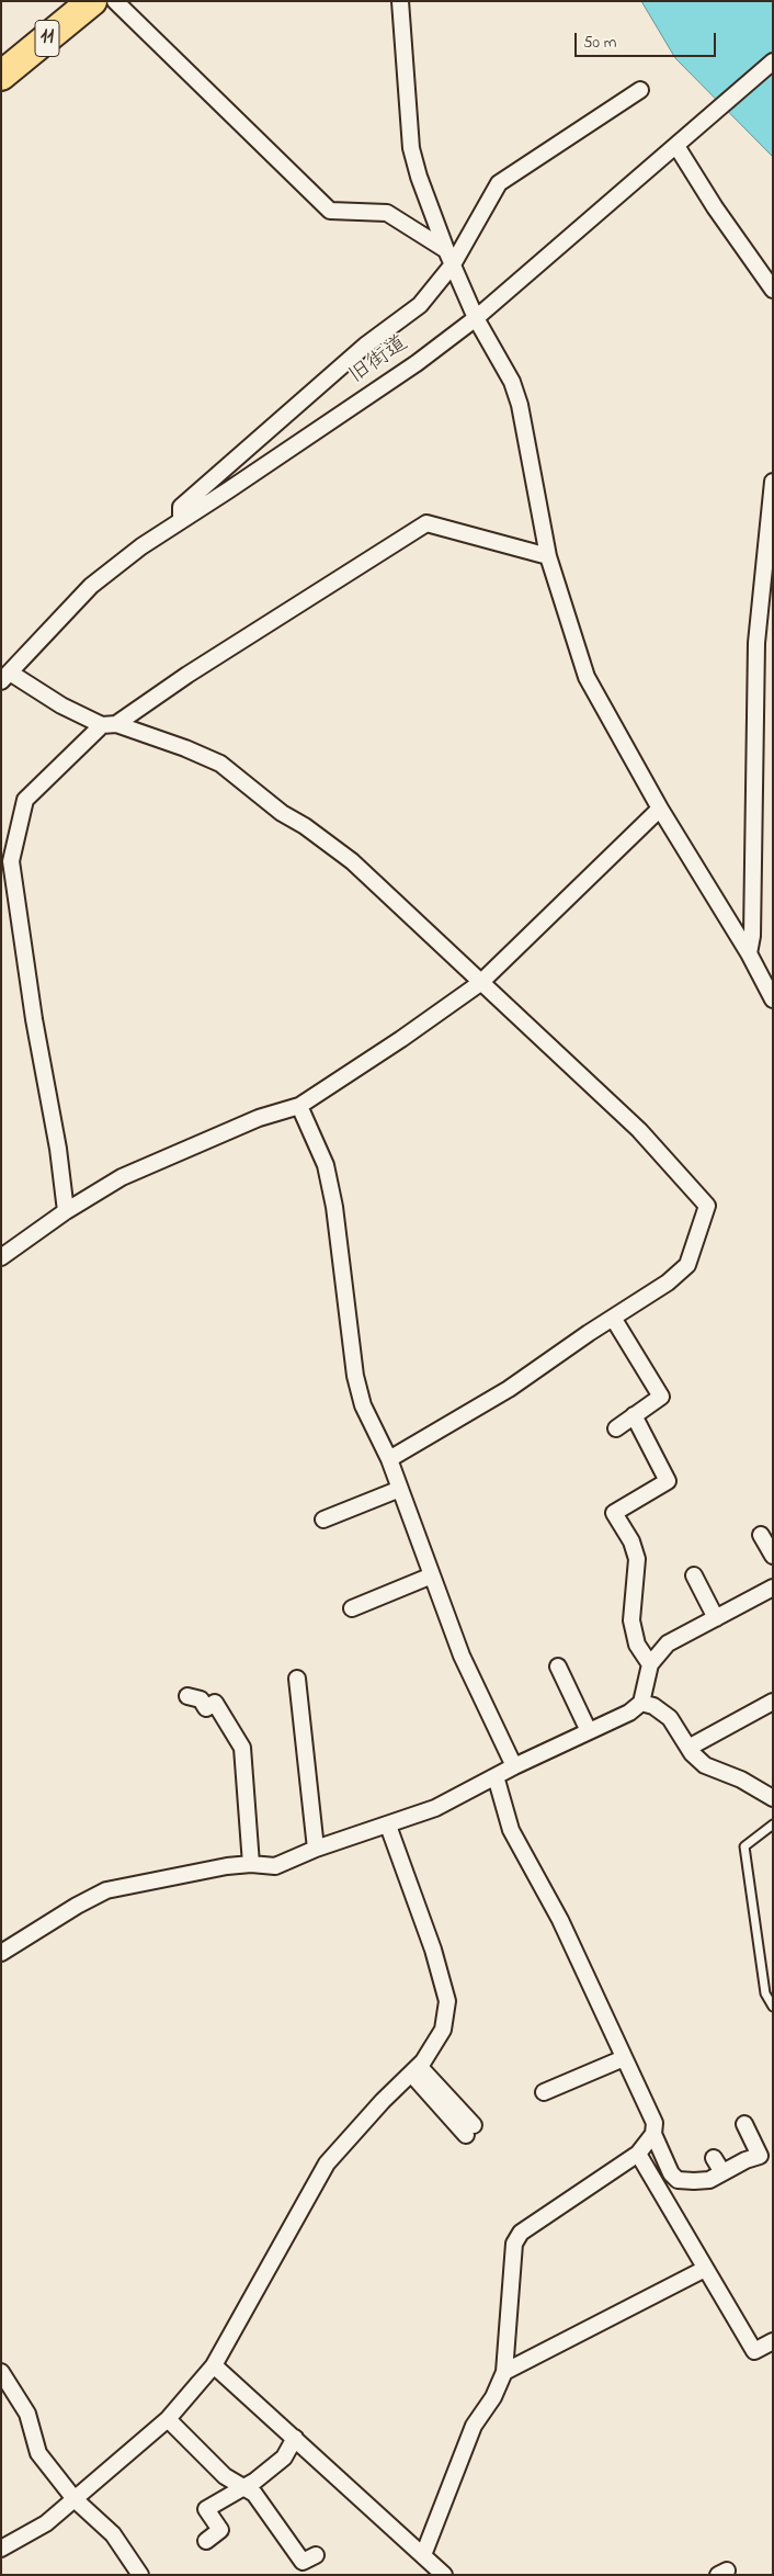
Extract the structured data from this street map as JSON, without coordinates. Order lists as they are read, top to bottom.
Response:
{
  "streets": {
    "highway": ["11"],
    "street": ["旧街道"]
  },
  "scale_bar": "50 m"
}
